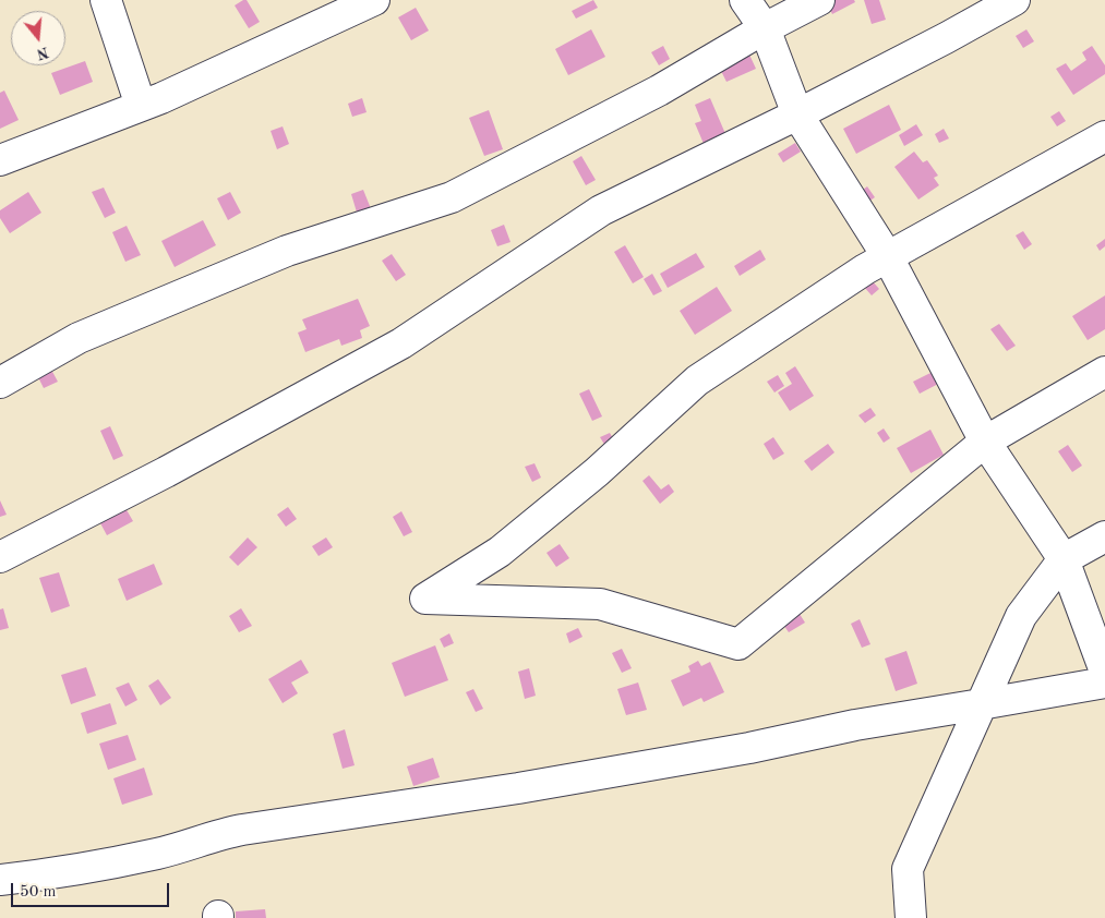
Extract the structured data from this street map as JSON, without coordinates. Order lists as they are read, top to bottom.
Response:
{
  "scale_bar": "50 m",
  "north": "bottom"
}
